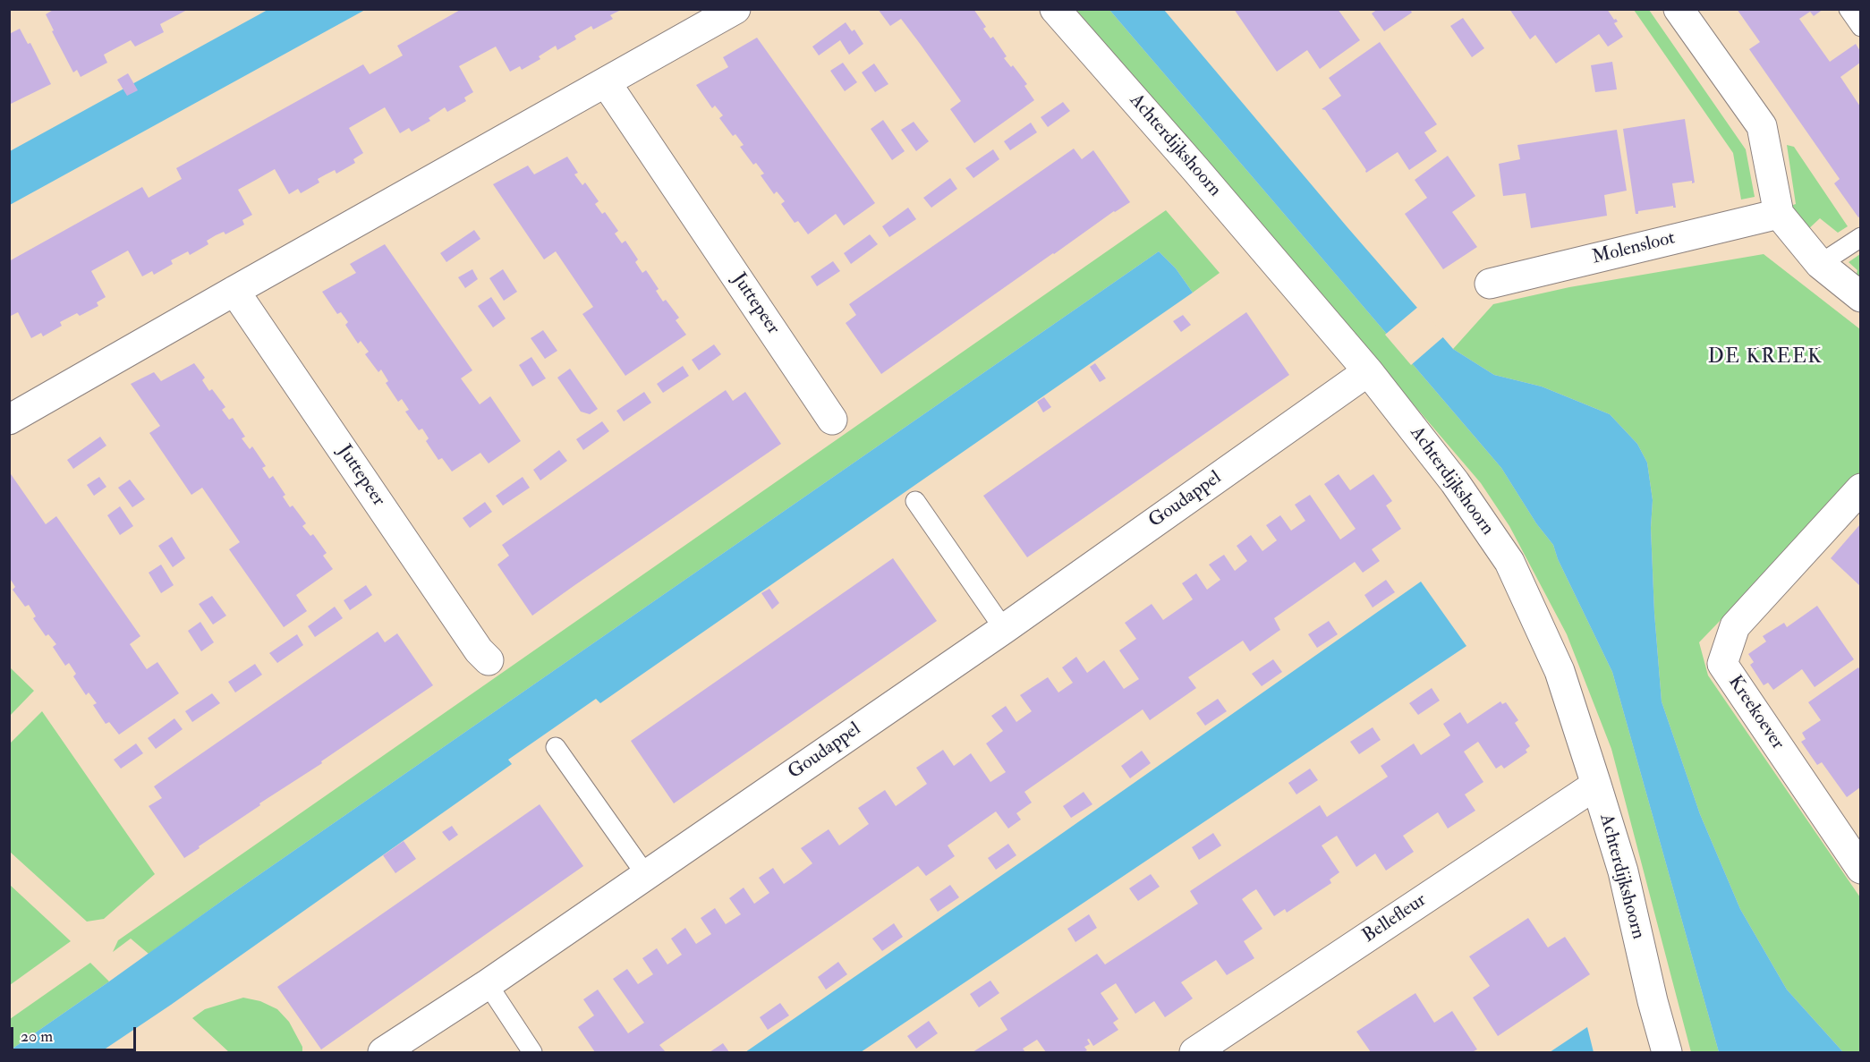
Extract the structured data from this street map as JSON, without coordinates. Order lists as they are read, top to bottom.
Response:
{
  "streets": {
    "street": [
      "Achterdijkshoorn",
      "Molensloot",
      "Juttepeer",
      "Goudappel",
      "Kreekoever",
      "Bellefleur"
    ]
  },
  "crossings": [
    ["Achterdijkshoorn", "Goudappel"],
    ["Achterdijkshoorn", "Bellefleur"]
  ],
  "districts": ["DE KREEK"],
  "scale_bar": "20 m"
}
